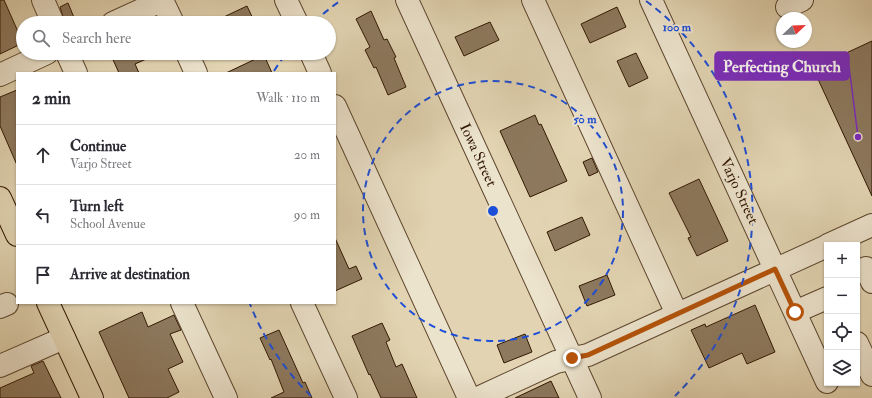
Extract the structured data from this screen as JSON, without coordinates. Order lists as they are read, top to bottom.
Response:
{
  "streets": {
    "street": ["Iowa Street", "Varjo Street"]
  },
  "places": ["Perfecting Church"],
  "north": "top right",
  "page": {
    "search": "Search here",
    "heading": ["2 min", "Walk · 110 m"],
    "list": [
      ["Continue", "Varjo Street", "20 m"],
      ["Turn left", "School Avenue", "90 m"],
      "Arrive at destination"
    ],
    "map_buttons": ["+", "−"]
  },
  "rings": ["100 m", "50 m"]
}
